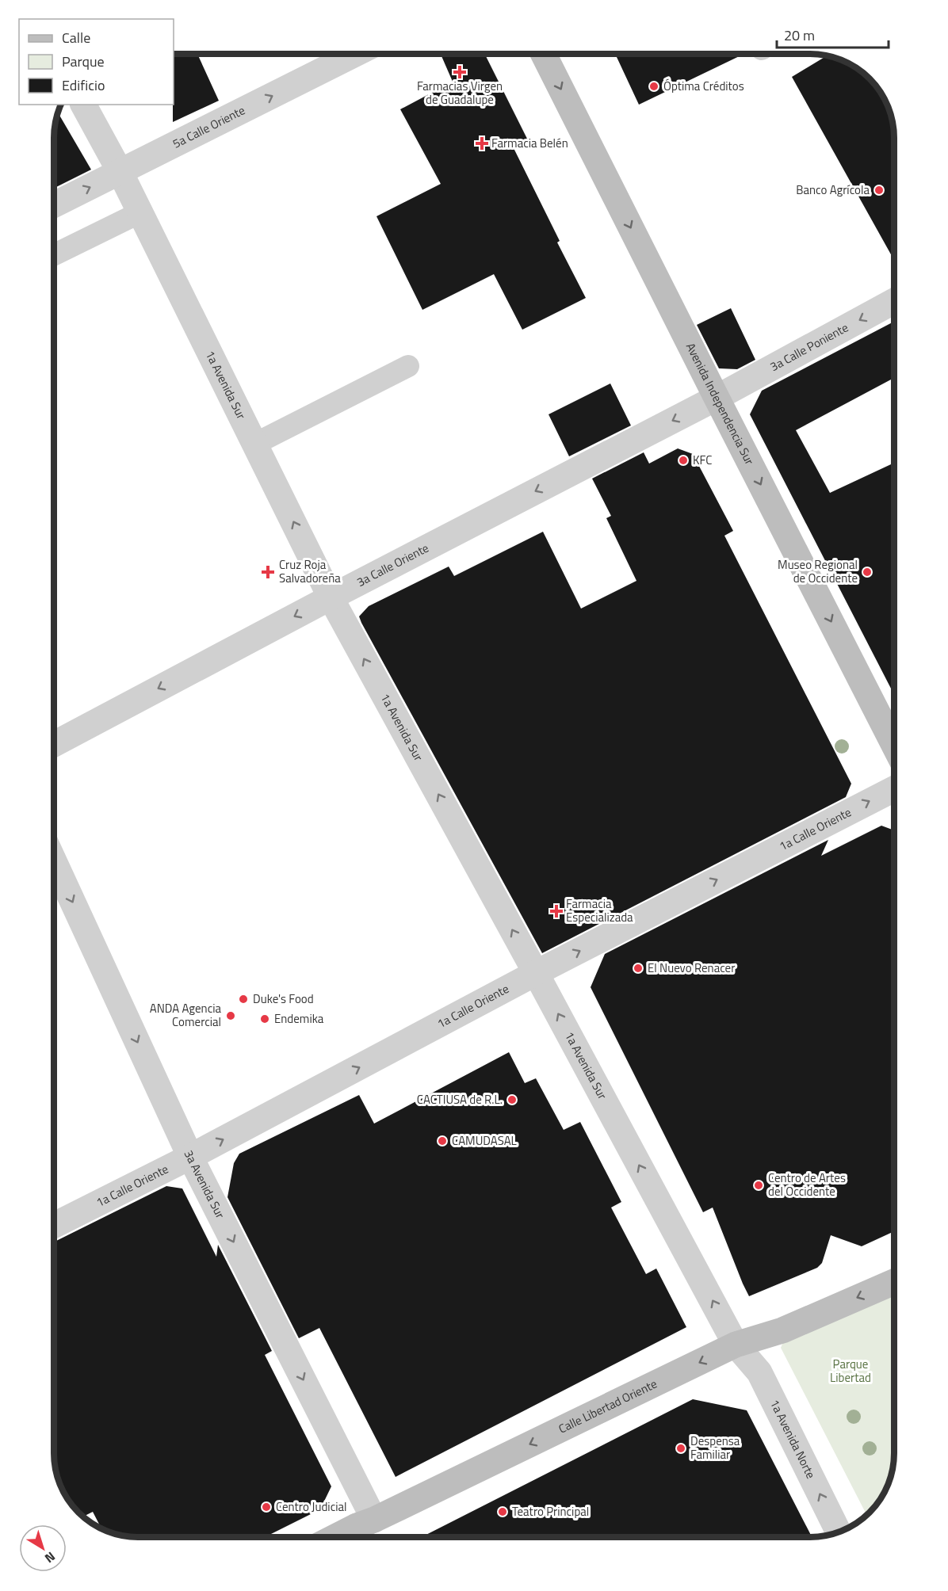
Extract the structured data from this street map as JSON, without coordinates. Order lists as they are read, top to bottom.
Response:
{
  "streets": {
    "main road": ["Avenida Independencia Sur", "Calle Libertad Oriente"],
    "street": [
      "5a Calle Oriente",
      "3a Calle Poniente",
      "1a Avenida Sur",
      "3a Calle Oriente",
      "1a Calle Oriente",
      "3a Avenida Sur",
      "1a Avenida Norte"
    ]
  },
  "crossings": [
    ["5a Calle Oriente", "1a Avenida Sur"],
    ["3a Calle Poniente", "Avenida Independencia Sur"],
    ["3a Calle Poniente", "3a Calle Oriente"],
    ["1a Avenida Sur", "3a Calle Oriente"],
    ["1a Avenida Sur", "1a Calle Oriente"],
    ["1a Avenida Sur", "Calle Libertad Oriente"],
    ["1a Avenida Sur", "1a Avenida Norte"],
    ["Avenida Independencia Sur", "3a Calle Oriente"],
    ["1a Calle Oriente", "3a Avenida Sur"],
    ["3a Avenida Sur", "Calle Libertad Oriente"],
    ["Calle Libertad Oriente", "1a Avenida Norte"]
  ],
  "one_way": [
    "5a Calle Oriente",
    "3a Calle Poniente",
    "1a Avenida Sur",
    "Avenida Independencia Sur",
    "3a Calle Oriente",
    "1a Calle Oriente",
    "3a Avenida Sur",
    "Calle Libertad Oriente",
    "1a Avenida Norte"
  ],
  "parks": ["Parque Libertad"],
  "places": {
    "health": [
      "Farmacias Virgen de Guadalupe",
      "Farmacia Belén",
      "Cruz Roja Salvadoreña",
      "Farmacia Especializada"
    ],
    "other": [
      "Óptima Créditos",
      "Banco Agrícola",
      "KFC",
      "Museo Regional de Occidente",
      "El Nuevo Renacer",
      "Duke's Food",
      "ANDA Agencia Comercial",
      "Endemika",
      "CACTIUSA de R.L.",
      "CAMUDASAL",
      "Centro de Artes del Occidente",
      "Despensa Familiar",
      "Centro Judicial",
      "Teatro Principal"
    ]
  },
  "legend": ["Calle", "Parque", "Edificio"],
  "scale_bar": "20 m",
  "north": "bottom right"
}
